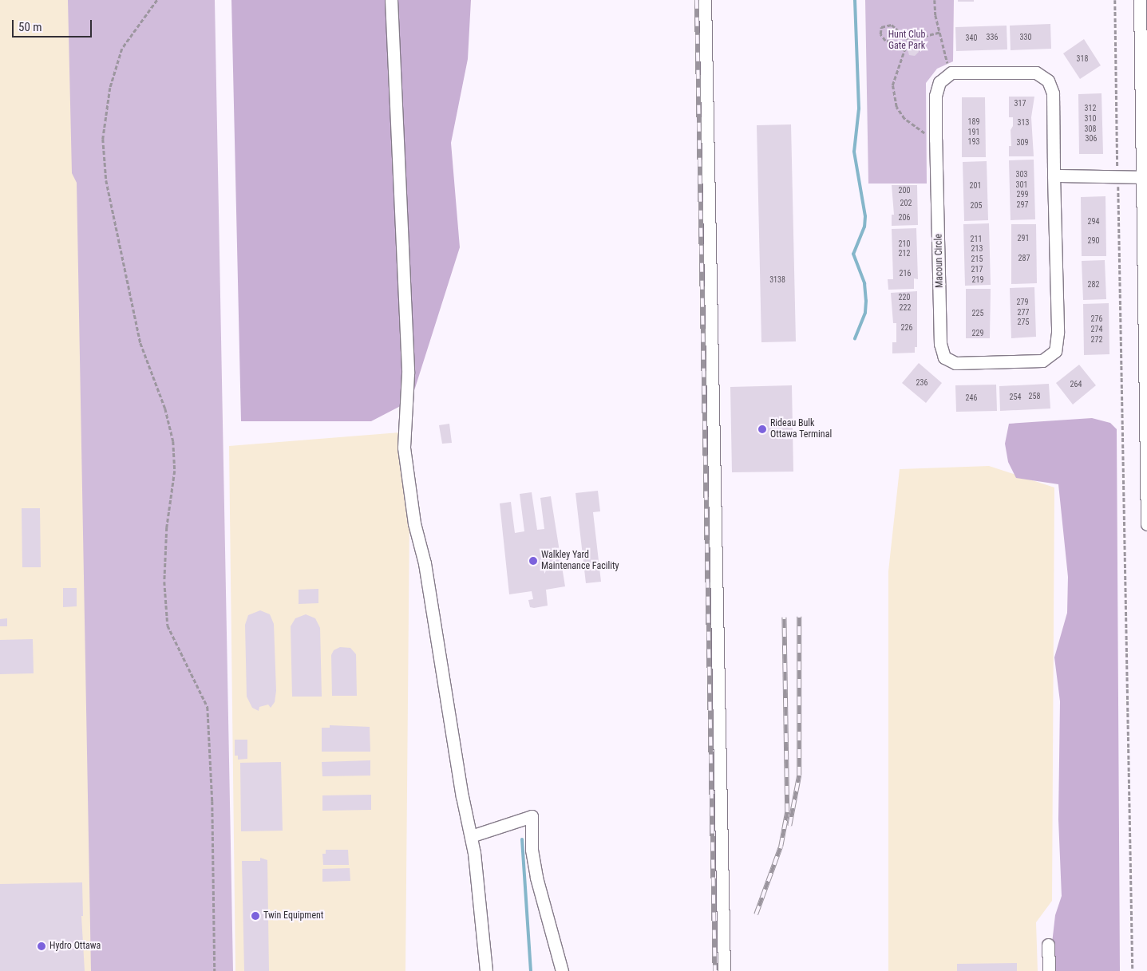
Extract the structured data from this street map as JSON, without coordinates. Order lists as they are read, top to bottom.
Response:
{
  "streets": {
    "street": ["Macoun Circle"]
  },
  "parks": ["Hunt Club Gate Park"],
  "places": [
    "Rideau Bulk Ottawa Terminal",
    "Walkley Yard Maintenance Facility",
    "Twin Equipment",
    "Hydro Ottawa"
  ],
  "house_numbers": [
    "336",
    "330",
    "340",
    "318",
    "317",
    "312",
    "310",
    "189",
    "313",
    "308",
    "191",
    "306",
    "193",
    "309",
    "303",
    "301",
    "201",
    "200",
    "299",
    "202",
    "297",
    "205",
    "206",
    "294",
    "291",
    "211",
    "290",
    "210",
    "213",
    "212",
    "287",
    "215",
    "217",
    "216",
    "3138",
    "219",
    "282",
    "220",
    "279",
    "222",
    "277",
    "225",
    "276",
    "275",
    "226",
    "274",
    "229",
    "272",
    "236",
    "264",
    "258",
    "254",
    "246"
  ],
  "scale_bar": "50 m"
}
